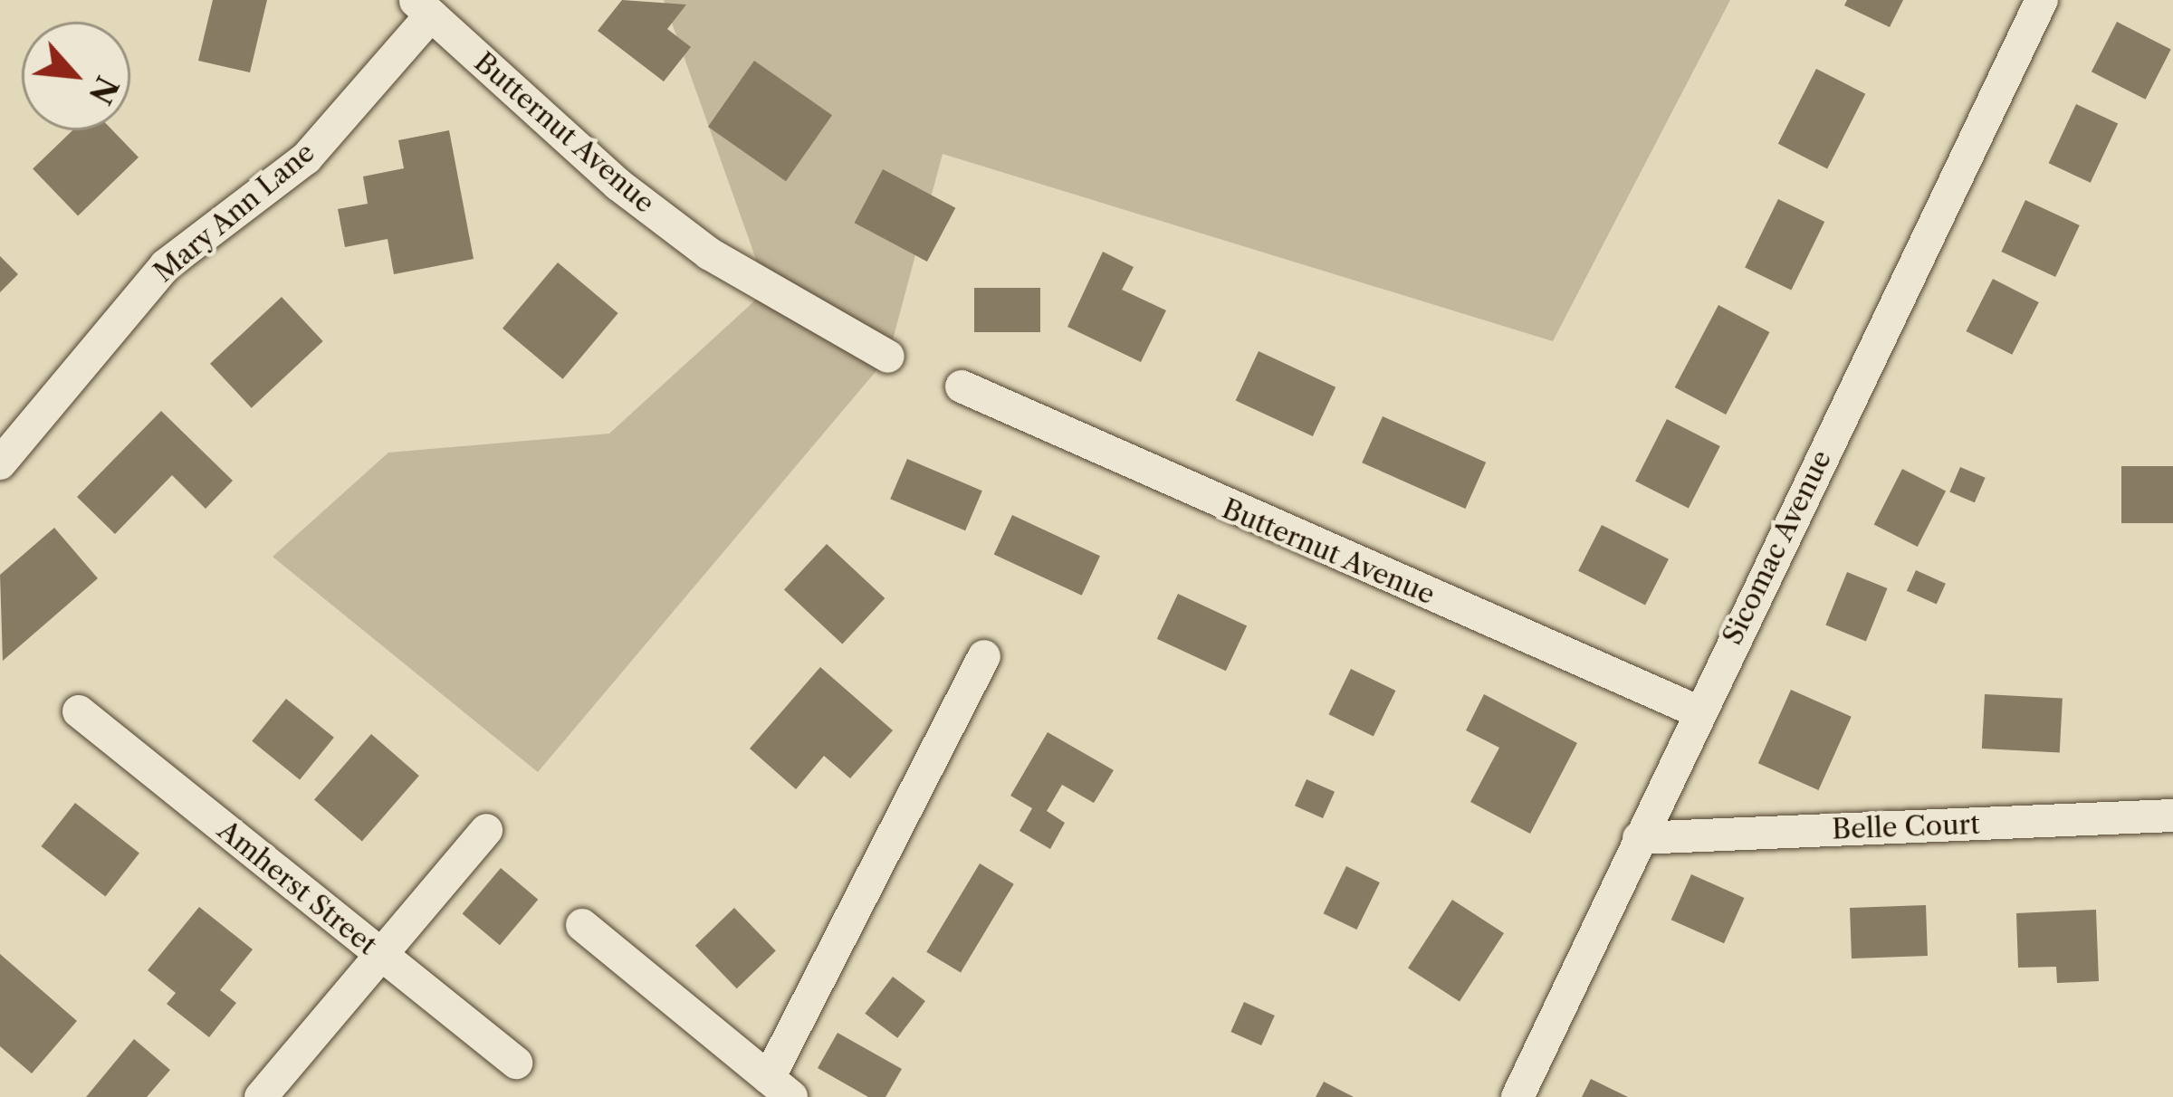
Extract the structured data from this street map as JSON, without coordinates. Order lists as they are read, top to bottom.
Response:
{
  "streets": {
    "street": [
      "Butternut Avenue",
      "Mary Ann Lane",
      "Sicomac Avenue",
      "Belle Court",
      "Amherst Street"
    ]
  },
  "crossings": [
    ["Butternut Avenue", "Mary Ann Lane"],
    ["Butternut Avenue", "Sicomac Avenue"],
    ["Sicomac Avenue", "Belle Court"]
  ],
  "north": "bottom right"
}
